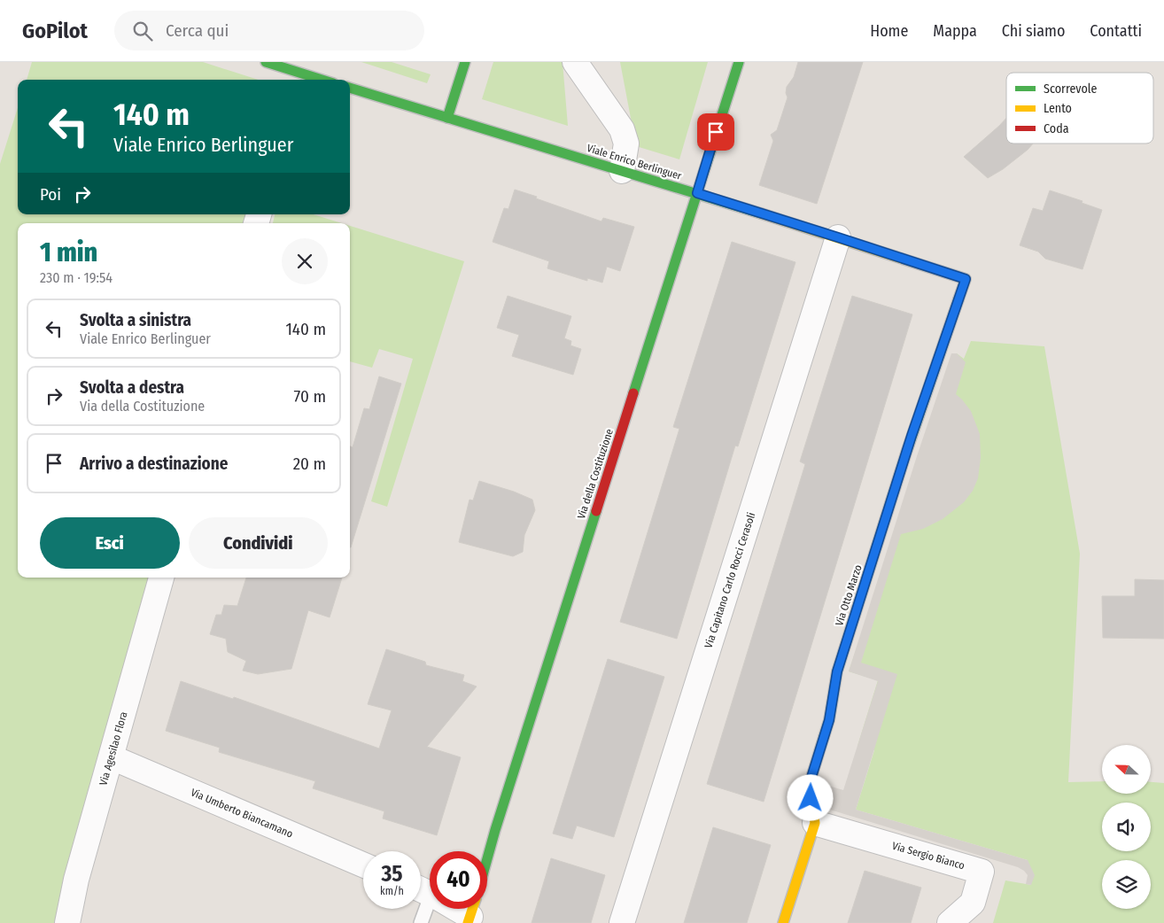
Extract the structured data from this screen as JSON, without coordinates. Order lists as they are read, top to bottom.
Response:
{
  "streets": {
    "street": [
      "Viale Enrico Berlinguer",
      "Via della Costituzione",
      "Via Capitano Carlo Rocci Cerasoli",
      "Via Otto Marzo",
      "Via Agesilao Flora",
      "Via Umberto Biancamano",
      "Via Sergio Bianco"
    ]
  },
  "crossings": [
    ["Viale Enrico Berlinguer", "Via della Costituzione"],
    ["Viale Enrico Berlinguer", "Via Capitano Carlo Rocci Cerasoli"],
    ["Viale Enrico Berlinguer", "Via Otto Marzo"],
    ["Via Otto Marzo", "Via Sergio Bianco"],
    ["Via Agesilao Flora", "Via Umberto Biancamano"]
  ],
  "legend": ["Scorrevole", "Lento", "Coda"],
  "north": "left",
  "page": {
    "header": "GoPilot",
    "search": "Cerca qui",
    "nav": [
      "Home",
      "Mappa",
      "Chi siamo",
      "Contatti"
    ],
    "turn": ["140 m", "Viale Enrico Berlinguer"],
    "then": "Poi",
    "heading": ["1 min", "230 m · 19:54"],
    "list": [
      {
        "name": "Svolta a sinistra",
        "note": "Viale Enrico Berlinguer",
        "value": "140 m"
      },
      {
        "name": "Svolta a destra",
        "note": "Via della Costituzione",
        "value": "70 m"
      },
      {
        "name": "Arrivo a destinazione",
        "value": "20 m"
      }
    ],
    "buttons": ["Esci", "Condividi"],
    "speed": "35 km/h",
    "limit": "40"
  }
}
